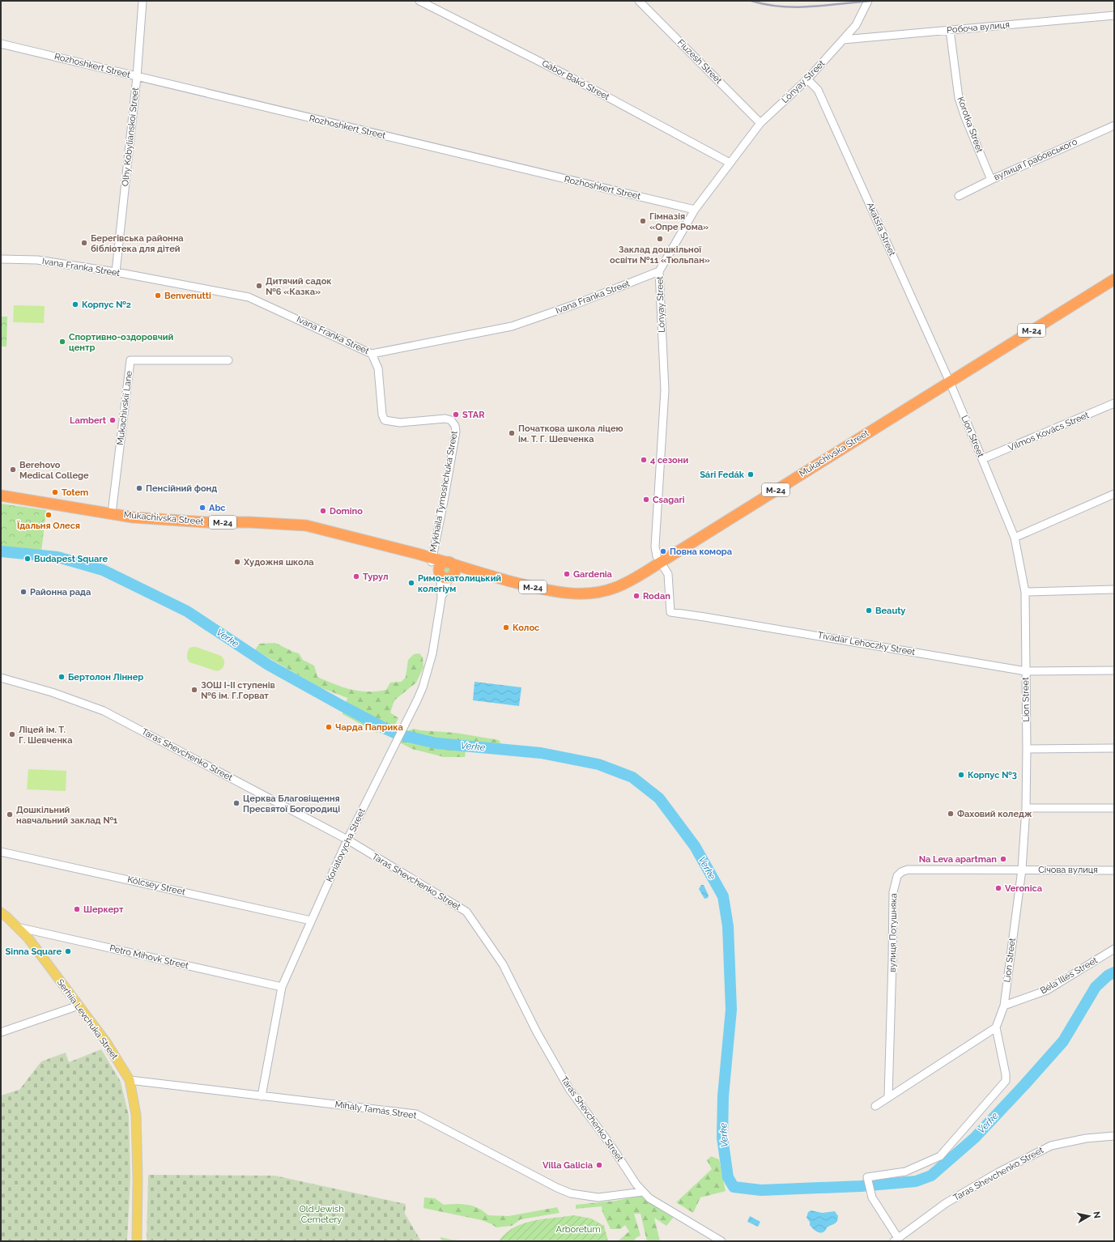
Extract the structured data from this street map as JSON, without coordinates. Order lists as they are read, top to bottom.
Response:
{
  "streets": {
    "highway": ["М-24", "Mukachivska Street"],
    "main road": ["Serhiia Levchuka Street"],
    "street": [
      "Робоча вулиця",
      "Fiuzesh Street",
      "Rozhoshkert Street",
      "Gábor Bakó Street",
      "Lónyay Street",
      "Korotka Street",
      "Olhy Kobylianskoi Street",
      "вулиця Грабовського",
      "Akatsfa Street",
      "Ivana Franka Street",
      "Mukachivskii Lane",
      "Vilmos Kovács Street",
      "Lion Street",
      "Mykhaila Tymoshchuka Street",
      "Tivadar Lehoczky Street",
      "Taras Shevchenko Street",
      "Koriatovycha Street",
      "Січова вулиця",
      "Kölcsey Street",
      "вулиця Потушняка",
      "Petro Mihovk Street",
      "Béla Illés Street",
      "Mihály Tamás Street"
    ]
  },
  "crossings": [
    ["Робоча вулиця", "Lónyay Street"],
    ["Робоча вулиця", "Korotka Street"],
    ["Fiuzesh Street", "Lónyay Street"],
    ["Rozhoshkert Street", "Lónyay Street"],
    ["Rozhoshkert Street", "Olhy Kobylianskoi Street"],
    ["Gábor Bakó Street", "Lónyay Street"],
    ["Lónyay Street", "Akatsfa Street"],
    ["Lónyay Street", "Ivana Franka Street"],
    ["Lónyay Street", "Mukachivska Street"],
    ["Lónyay Street", "Tivadar Lehoczky Street"],
    ["Korotka Street", "вулиця Грабовського"],
    ["Olhy Kobylianskoi Street", "Ivana Franka Street"],
    ["Akatsfa Street", "Lion Street"],
    ["Akatsfa Street", "Mukachivska Street"],
    ["Ivana Franka Street", "Mykhaila Tymoshchuka Street"],
    ["Mukachivskii Lane", "Mukachivska Street"],
    ["Vilmos Kovács Street", "Lion Street"],
    ["Lion Street", "Mukachivska Street"],
    ["Lion Street", "Tivadar Lehoczky Street"],
    ["Lion Street", "Січова вулиця"],
    ["Lion Street", "вулиця Потушняка"],
    ["Lion Street", "Béla Illés Street"],
    ["Mukachivska Street", "Mykhaila Tymoshchuka Street"],
    ["Mukachivska Street", "Tivadar Lehoczky Street"],
    ["Mukachivska Street", "Koriatovycha Street"],
    ["Taras Shevchenko Street", "Koriatovycha Street"],
    ["Taras Shevchenko Street", "Mihály Tamás Street"],
    ["Koriatovycha Street", "Kölcsey Street"],
    ["Koriatovycha Street", "Petro Mihovk Street"],
    ["Koriatovycha Street", "Mihály Tamás Street"],
    ["Січова вулиця", "вулиця Потушняка"],
    ["Petro Mihovk Street", "Serhiia Levchuka Street"],
    ["Serhiia Levchuka Street", "Mihály Tamás Street"]
  ],
  "water": ["Verke"],
  "parks": ["Old Jewish Cemetery", "Arboretum"],
  "places": [
    "Гімназія «Опре Рома»",
    "Заклад дошкільної освіти №11 «Тюльпан»",
    "Берегівська районна бібліотека для дітей",
    "Дитячий садок №6 «Казка»",
    "Benvenutti",
    "Корпус №2",
    "Спортивно-оздоровчий центр",
    "STAR",
    "Lambert",
    "Початкова школа ліцею ім. Т. Г. Шевченка",
    "4 сезони",
    "Berehovo Medical College",
    "Sári Fedák",
    "Пенсійний фонд",
    "Totem",
    "Csagari",
    "Abc",
    "Domino",
    "Їдальня Олеся",
    "Повна комора",
    "Budapest Square",
    "Художня школа",
    "Gardenia",
    "Турул",
    "Римо-католицький колегіум",
    "Районна рада",
    "Rodan",
    "Beauty",
    "Колос",
    "Бертолон Ліннер",
    "ЗОШ І-ІІ ступенів №6 ім. Г.Горват",
    "Чарда Паприка",
    "Ліцей ім. Т. Г. Шевченка",
    "Корпус №3",
    "Церква Благовіщення Пресвятої Богородиці",
    "Фаховий коледж",
    "Дошкільний навчальний заклад №1",
    "Na Leva apartman",
    "Veronica",
    "Шеркерт",
    "Sinna Square",
    "Villa Galicia"
  ],
  "north": "right"
}
